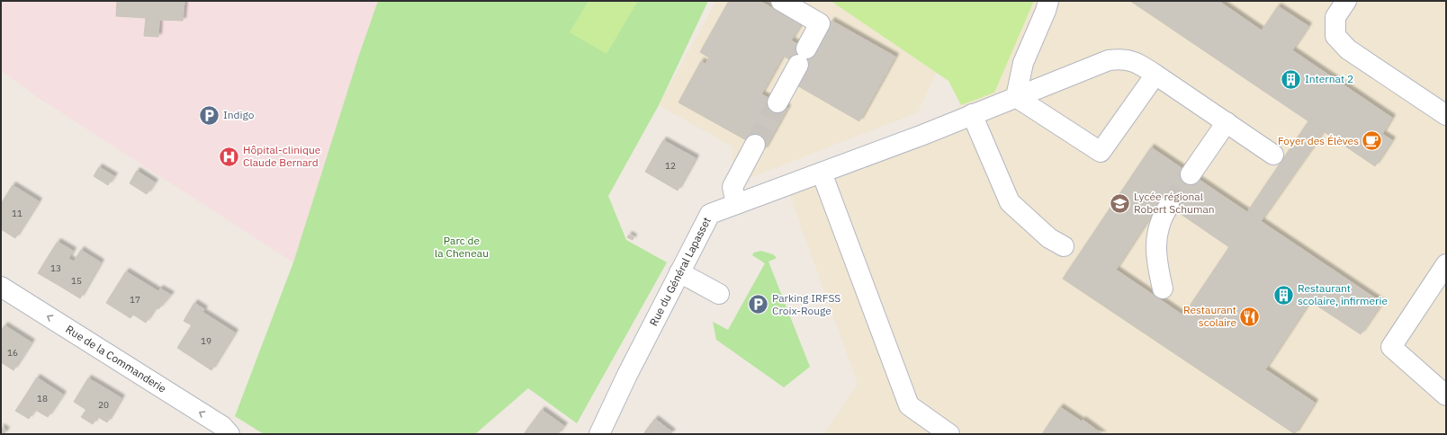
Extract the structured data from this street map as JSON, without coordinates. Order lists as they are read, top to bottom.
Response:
{
  "streets": {
    "street": ["Rue du Général Lapasset", "Rue de la Commanderie"]
  },
  "one_way": ["Rue de la Commanderie"],
  "parks": ["Parc de la Cheneau"],
  "places": {
    "building": ["Internat 2", "Restaurant scolaire, infirmerie"],
    "parking": ["Indigo", "Parking IRFSS Croix-Rouge"],
    "cafe": ["Foyer des Élèves"],
    "hospital": ["Hôpital-clinique Claude Bernard"],
    "school or university": ["Lycée régional Robert Schuman"],
    "restaurant": ["Restaurant scolaire"]
  },
  "house_numbers": [
    "12",
    "11",
    "13",
    "15",
    "17",
    "19",
    "16",
    "18",
    "20"
  ]
}
